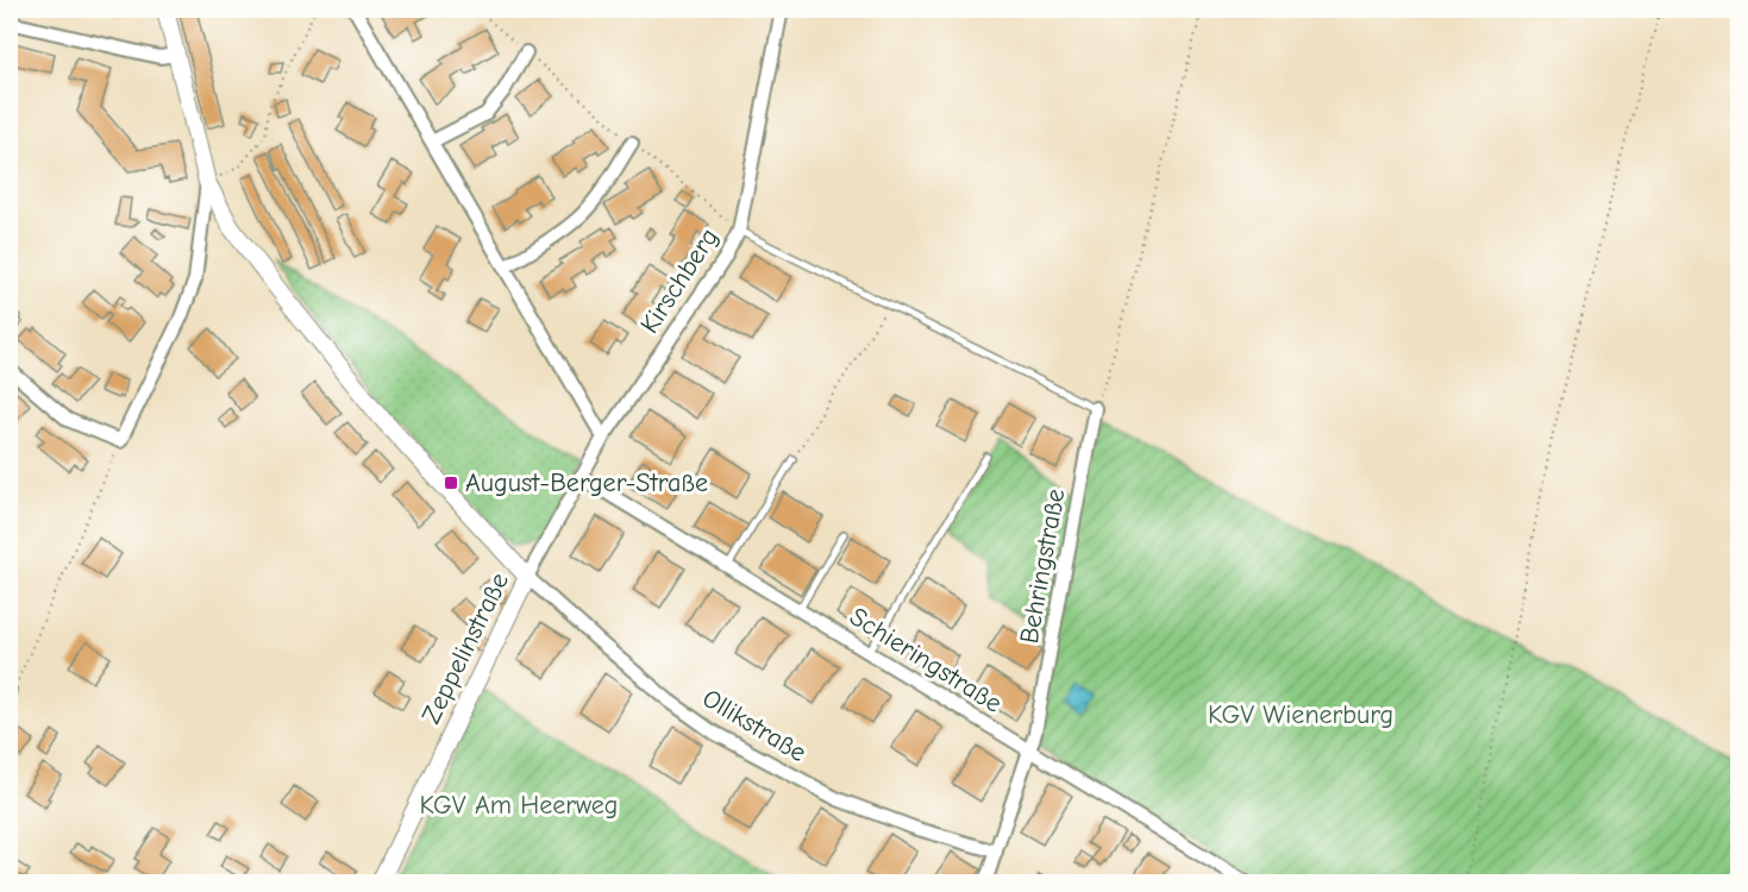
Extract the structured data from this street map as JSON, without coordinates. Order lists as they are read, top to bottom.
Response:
{
  "streets": {
    "street": [
      "Kirschberg",
      "Behringstraße",
      "Zeppelinstraße",
      "Schieringstraße",
      "Ollikstraße"
    ]
  },
  "crossings": [
    ["Kirschberg", "Zeppelinstraße"],
    ["Behringstraße", "Schieringstraße"],
    ["Zeppelinstraße", "Schieringstraße"],
    ["Zeppelinstraße", "Ollikstraße"]
  ],
  "parks": ["KGV Wienerburg", "KGV Am Heerweg"],
  "places": {
    "transit": ["August-Berger-Straße"]
  }
}
